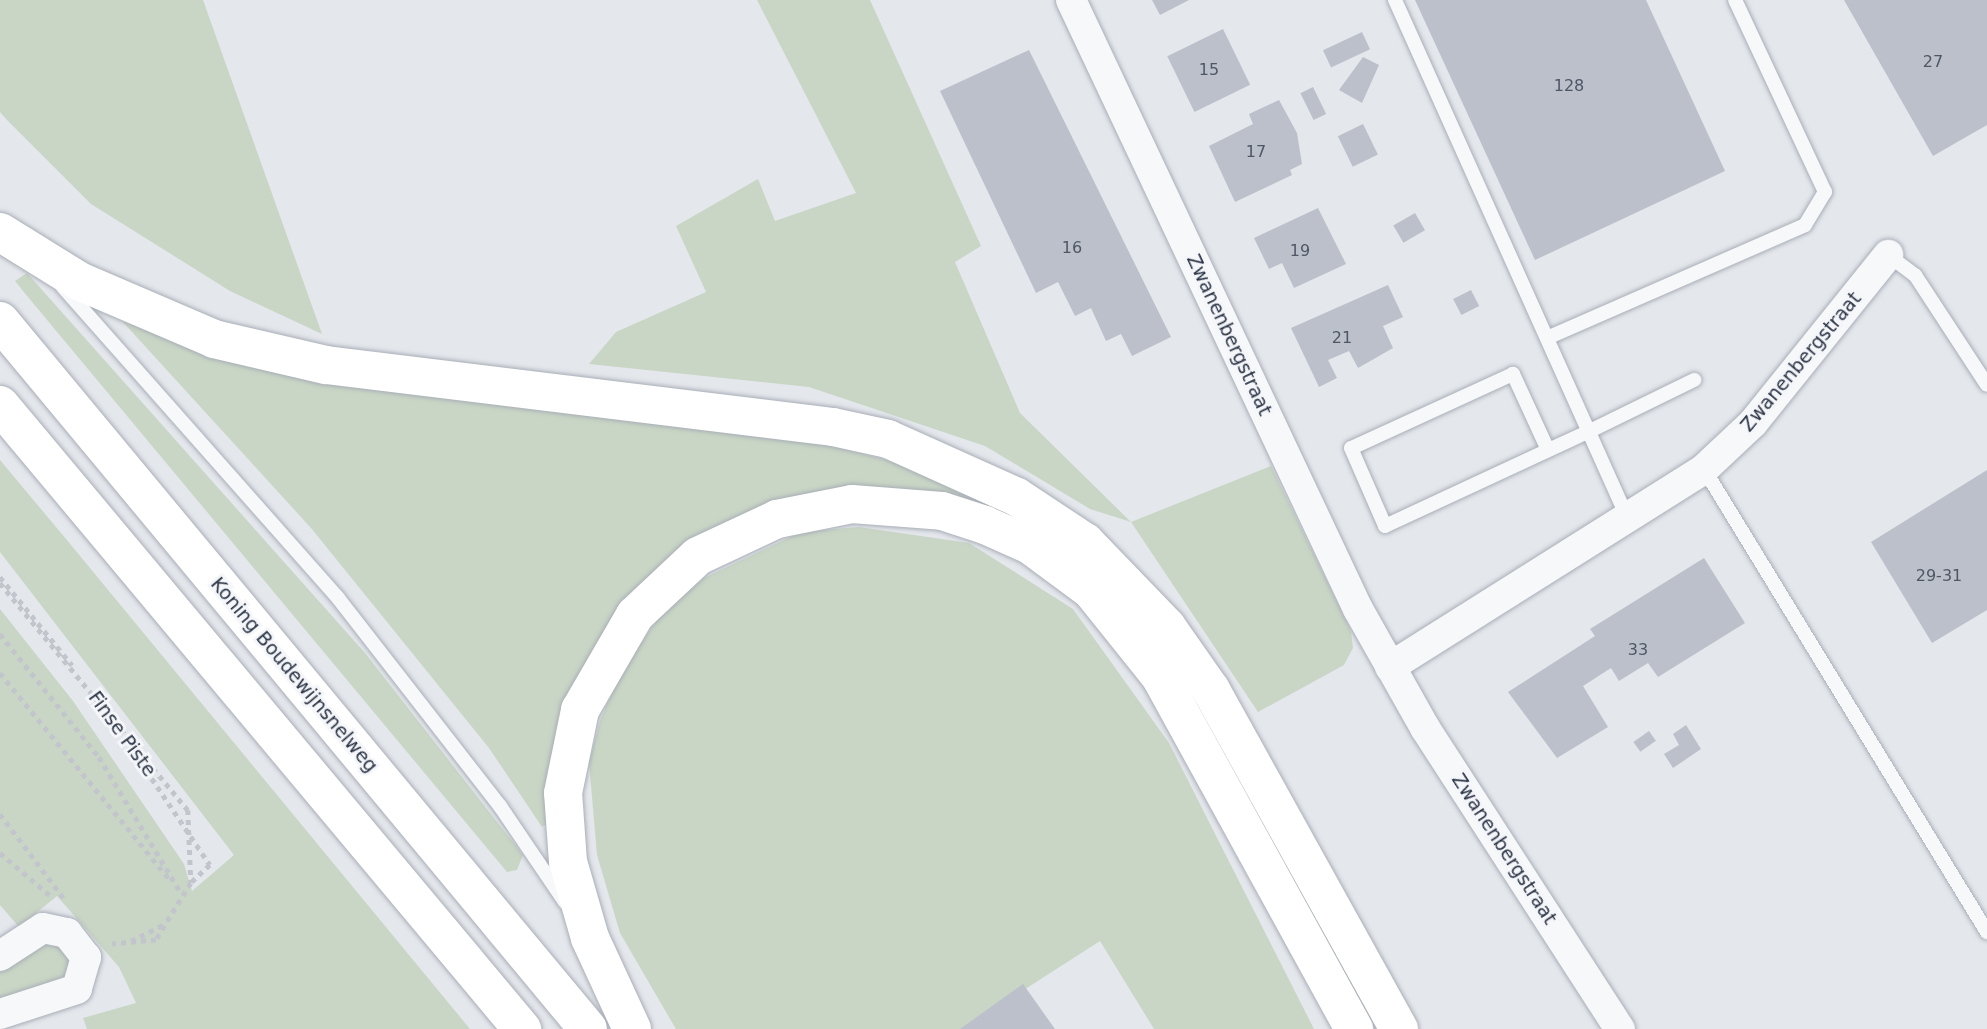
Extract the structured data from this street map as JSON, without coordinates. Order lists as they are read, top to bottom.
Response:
{
  "streets": {
    "highway": ["Koning Boudewijnsnelweg"],
    "street": ["Zwanenbergstraat"],
    "path": ["Finse Piste"]
  },
  "house_numbers": [
    "27",
    "15",
    "128",
    "17",
    "16",
    "19",
    "21",
    "29-31",
    "33"
  ]
}
